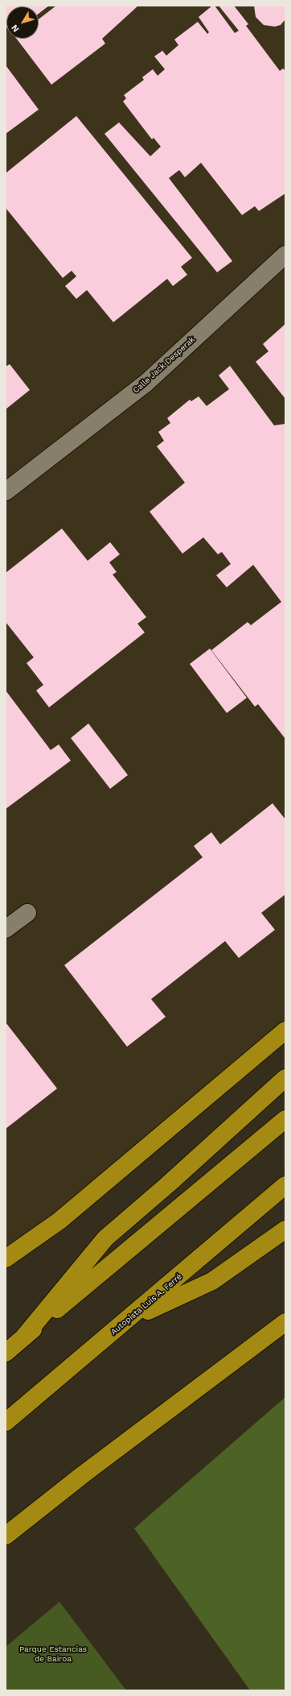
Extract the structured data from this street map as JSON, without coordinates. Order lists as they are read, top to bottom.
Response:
{
  "streets": {
    "highway": ["Autopista Luis A. Ferré"],
    "street": ["Calle Jack Desperak"]
  },
  "parks": ["Parque Estancias de Bairoa"],
  "north": "bottom left"
}
